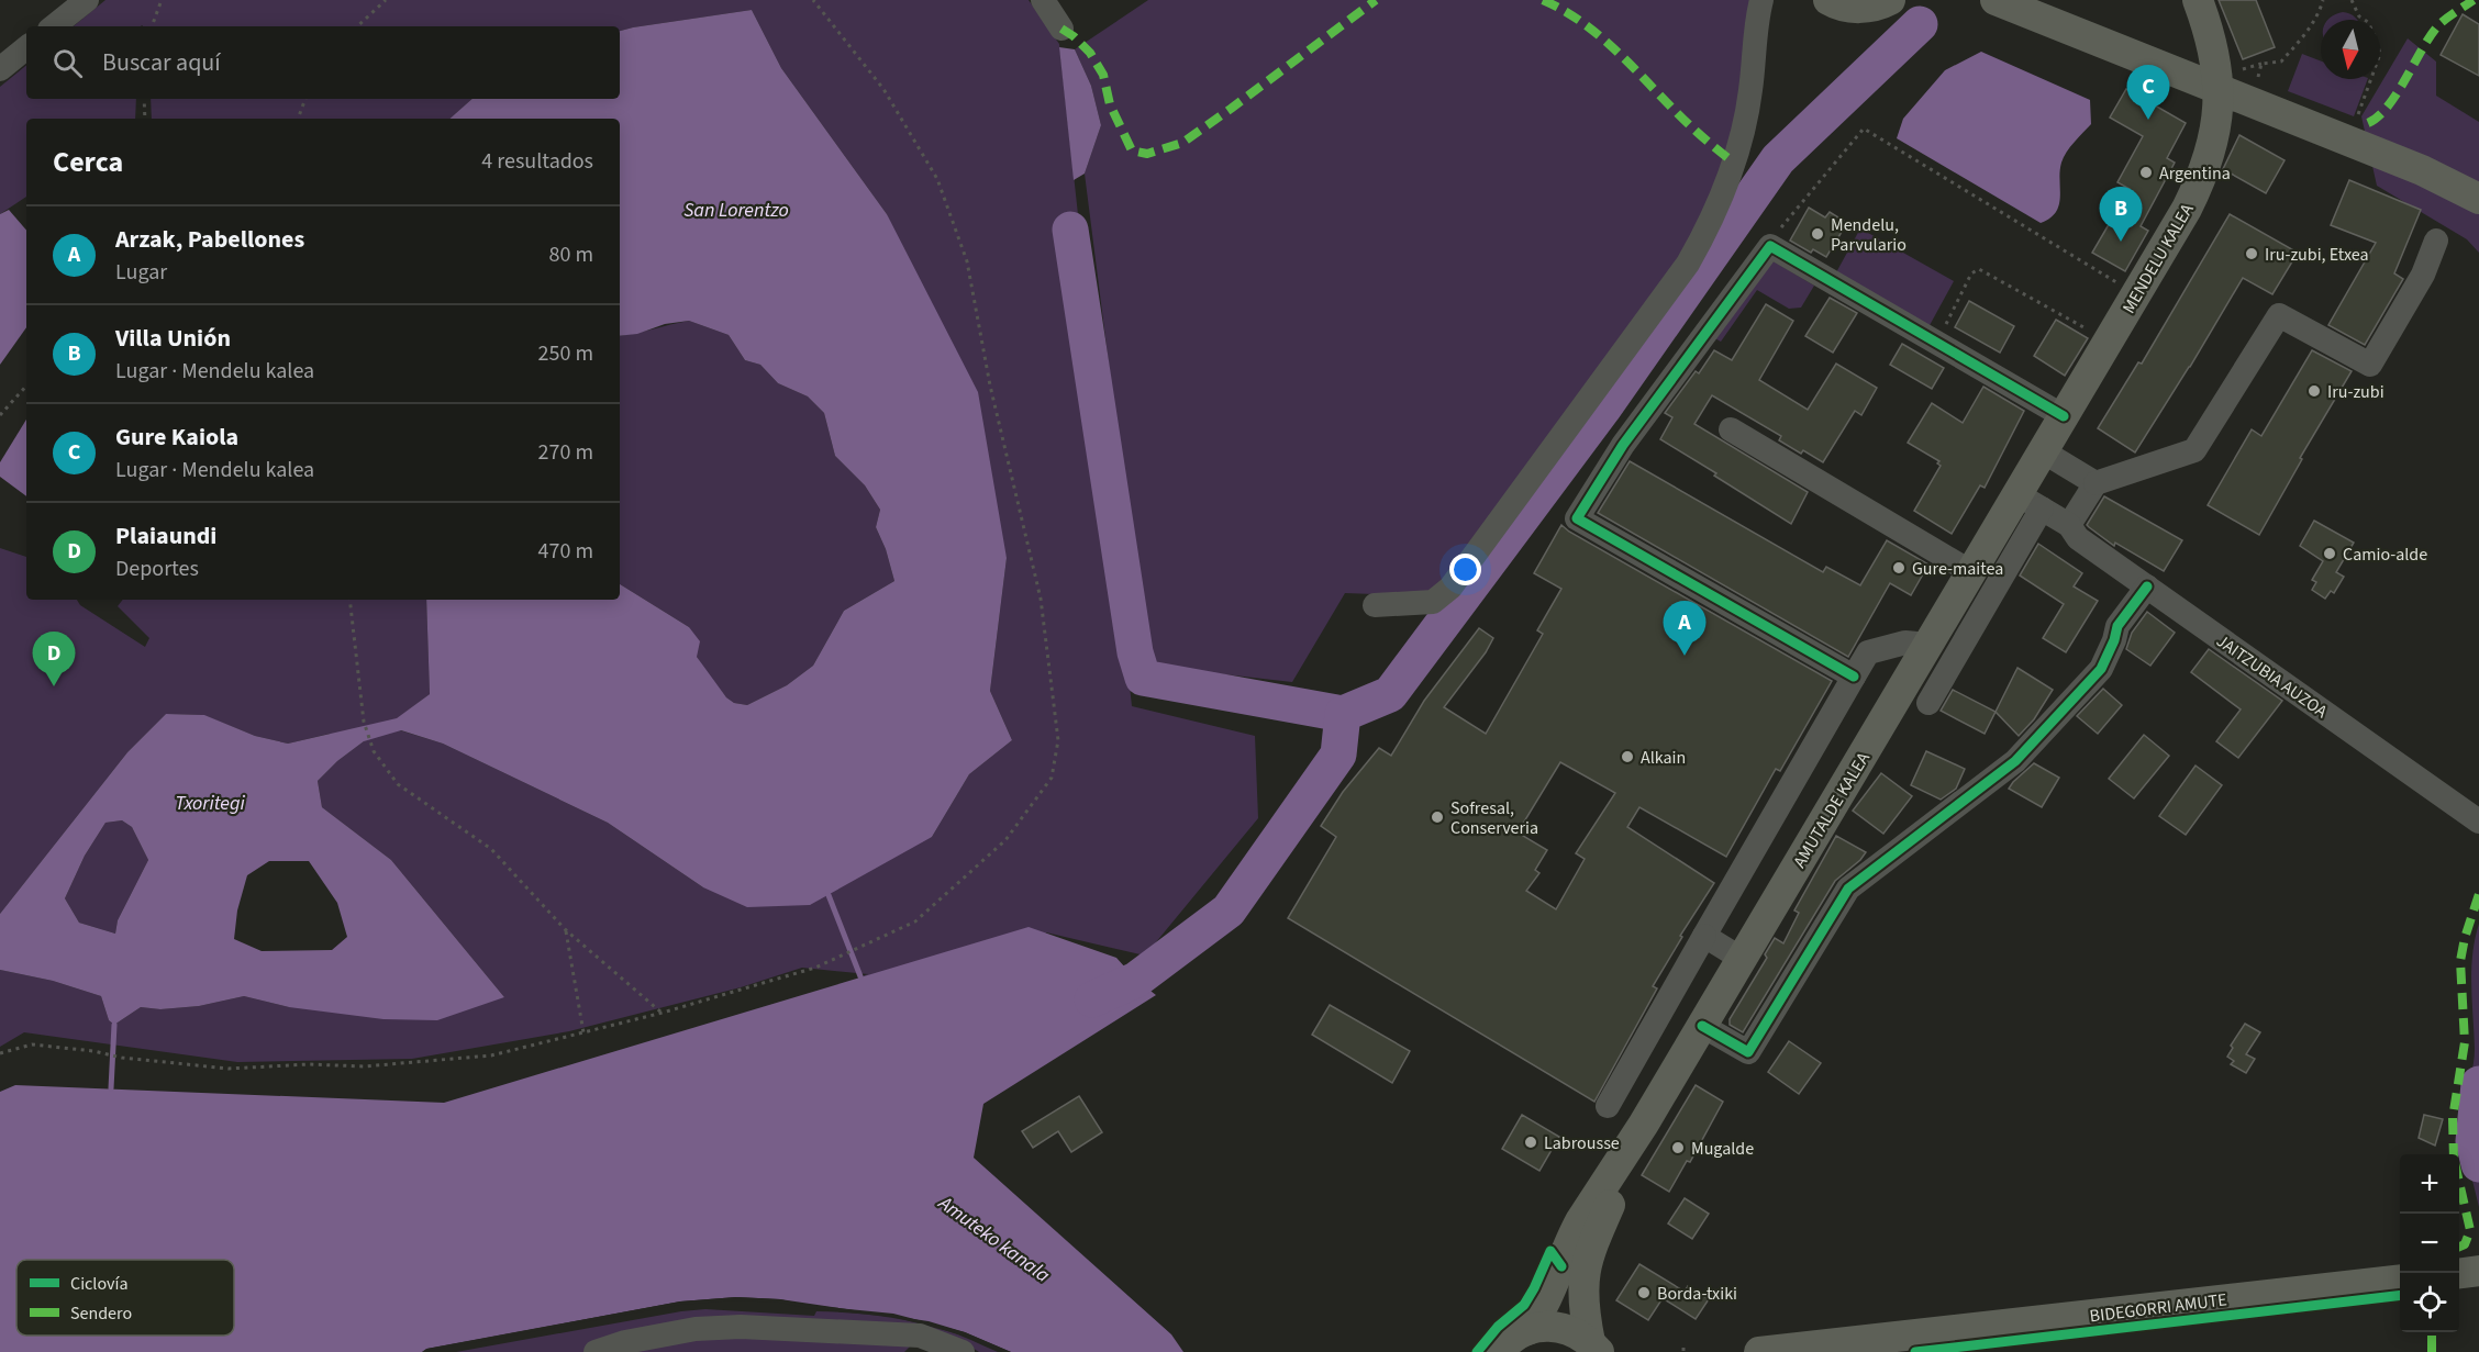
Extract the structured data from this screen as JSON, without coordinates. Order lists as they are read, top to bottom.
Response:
{
  "streets": {
    "main road": ["MENDELU KALEA", "AMUTALDE KALEA"],
    "street": ["JAITZUBIA AUZOA"],
    "cycle path": ["BIDEGORRI AMUTE"]
  },
  "crossings": [
    ["MENDELU KALEA", "JAITZUBIA AUZOA"],
    ["MENDELU KALEA", "AMUTALDE KALEA"],
    ["JAITZUBIA AUZOA", "AMUTALDE KALEA"]
  ],
  "water": ["San Lorentzo", "Txoritegi", "Amuteko kanala"],
  "places": [
    "Argentina",
    "Mendelu, Parvulario",
    "Iru-zubi, Etxea",
    "Iru-zubi",
    "Camio-alde",
    "Gure-maitea",
    "Alkain",
    "Sofresal, Conserveria",
    "Labrousse",
    "Mugalde",
    "Borda-txiki"
  ],
  "legend": ["Ciclovía", "Sendero"],
  "north": "bottom",
  "page": {
    "search": "Buscar aquí",
    "pins": [
      "C",
      "B",
      "A",
      "D"
    ],
    "heading": ["Cerca", "4 resultados"],
    "list": [
      {
        "mark": "A",
        "name": "Arzak, Pabellones",
        "note": "Lugar",
        "value": "80 m"
      },
      {
        "mark": "B",
        "name": "Villa Unión",
        "note": "Lugar · Mendelu kalea",
        "value": "250 m"
      },
      {
        "mark": "C",
        "name": "Gure Kaiola",
        "note": "Lugar · Mendelu kalea",
        "value": "270 m"
      },
      {
        "mark": "D",
        "name": "Plaiaundi",
        "note": "Deportes",
        "value": "470 m"
      }
    ],
    "map_buttons": ["+", "−"]
  }
}
